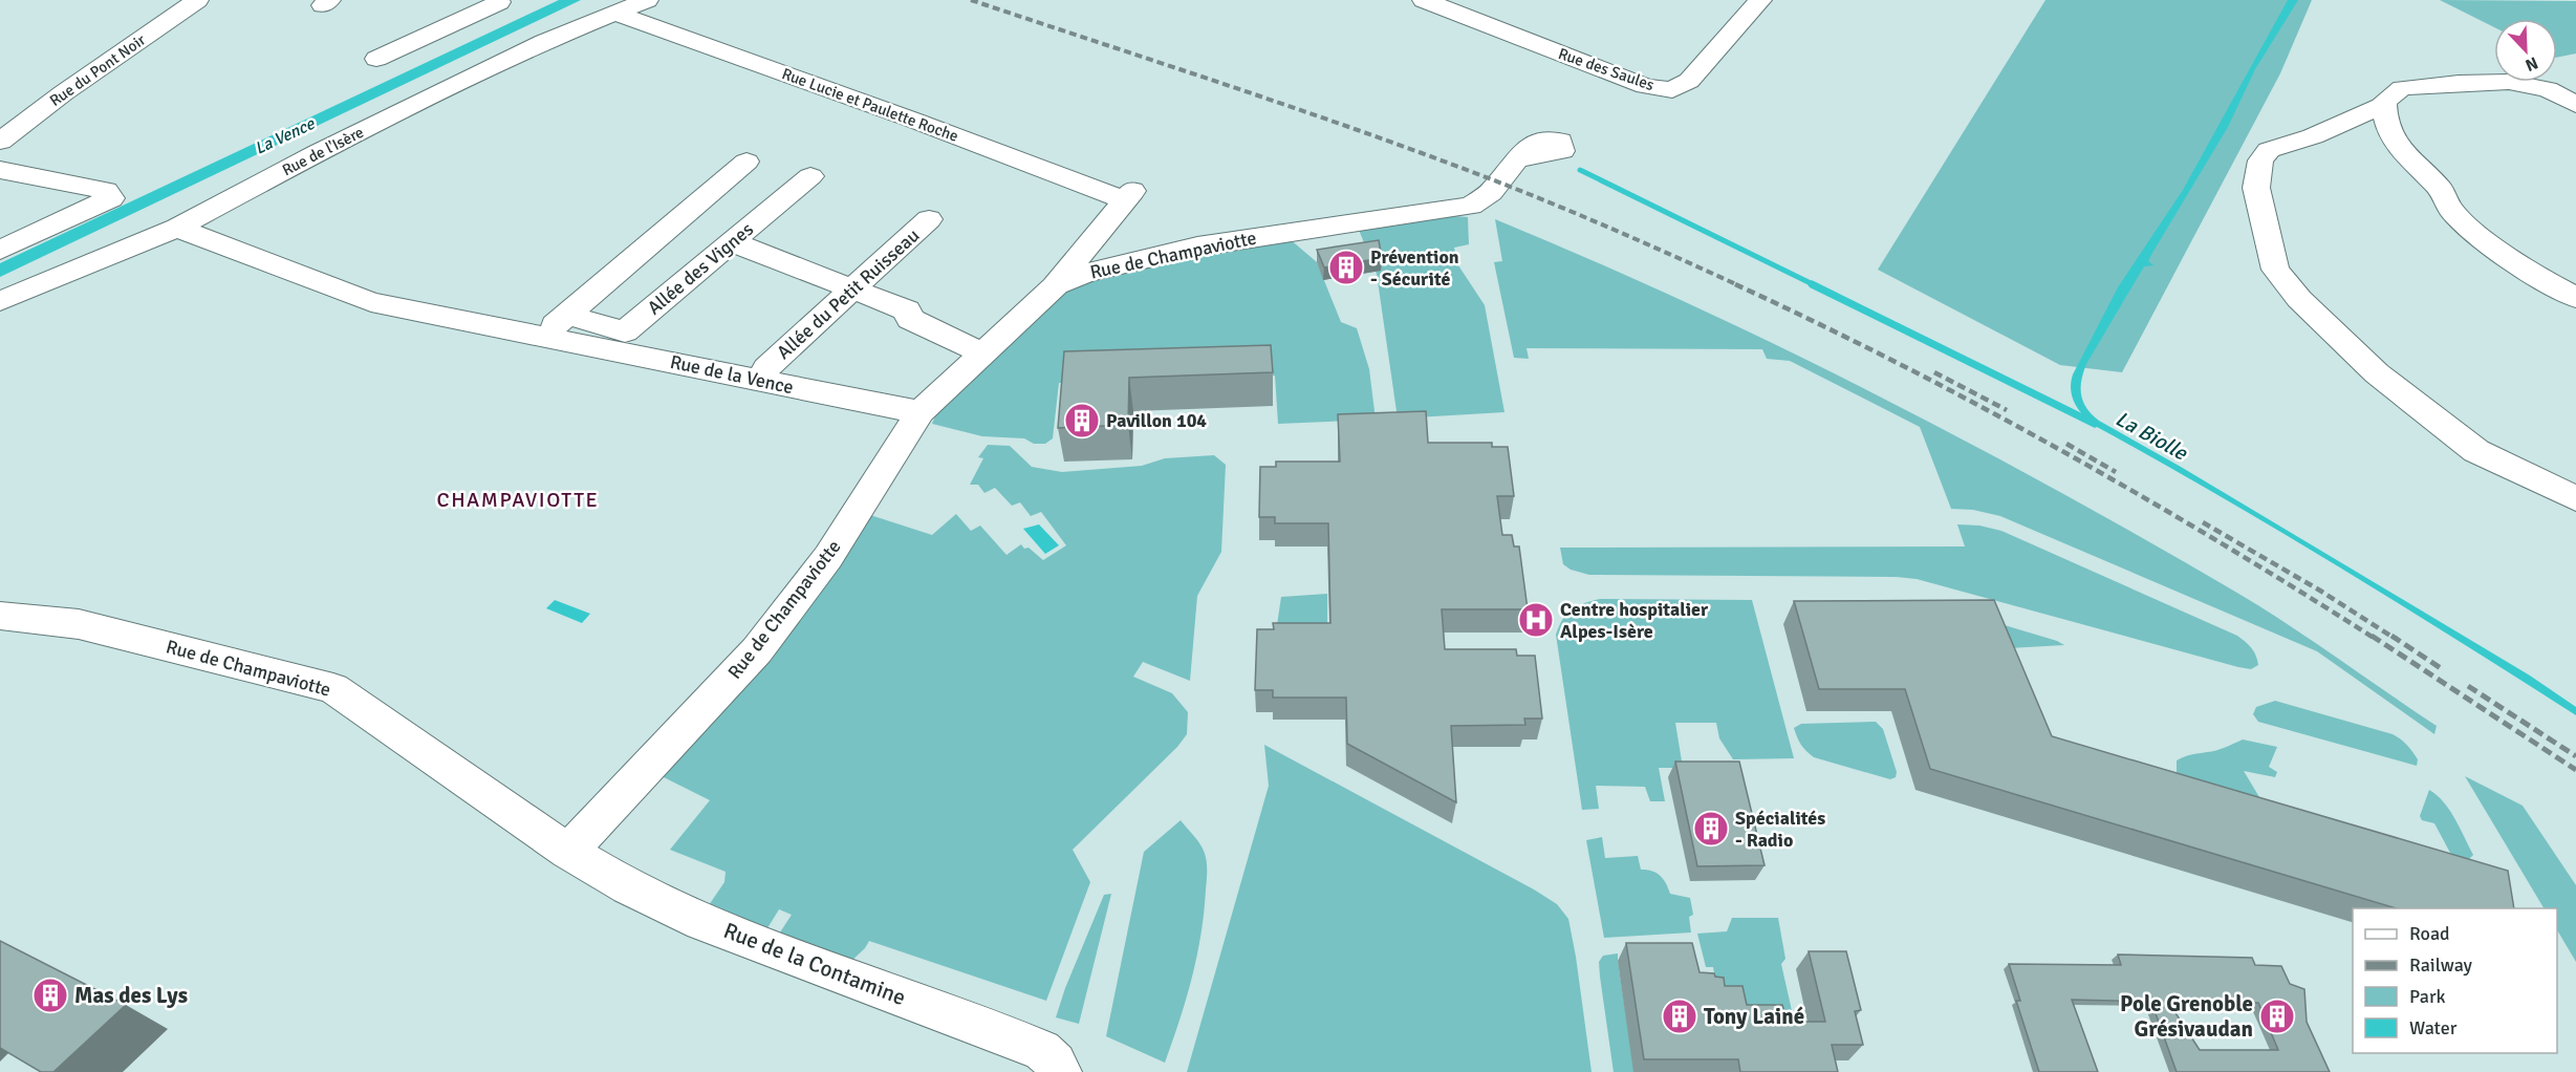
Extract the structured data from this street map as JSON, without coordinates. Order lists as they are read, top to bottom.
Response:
{
  "streets": {
    "street": [
      "Rue des Saules",
      "Rue du Pont Noir",
      "Rue Lucie et Paulette Roche",
      "Rue de l'Isère",
      "Rue de Champaviotte",
      "Allée des Vignes",
      "Allée du Petit Ruisseau",
      "Rue de la Vence",
      "Rue de la Contamine"
    ]
  },
  "crossings": [
    ["Rue Lucie et Paulette Roche", "Rue de l'Isère"],
    ["Rue Lucie et Paulette Roche", "Rue de Champaviotte"],
    ["Rue de l'Isère", "Rue de la Vence"],
    ["Rue de Champaviotte", "Rue de la Vence"],
    ["Rue de Champaviotte", "Rue de la Contamine"]
  ],
  "districts": ["CHAMPAVIOTTE"],
  "water": ["La Vence", "La Biolle"],
  "places": {
    "building": [
      "Prévention - Sécurité",
      "Pavillon 104",
      "Spécialités - Radio",
      "Mas des Lys",
      "Tony Lainé",
      "Pole Grenoble Grésivaudan"
    ],
    "hospital": ["Centre hospitalier Alpes-Isère"]
  },
  "legend": [
    "Road",
    "Railway",
    "Park",
    "Water"
  ],
  "north": "bottom right"
}
